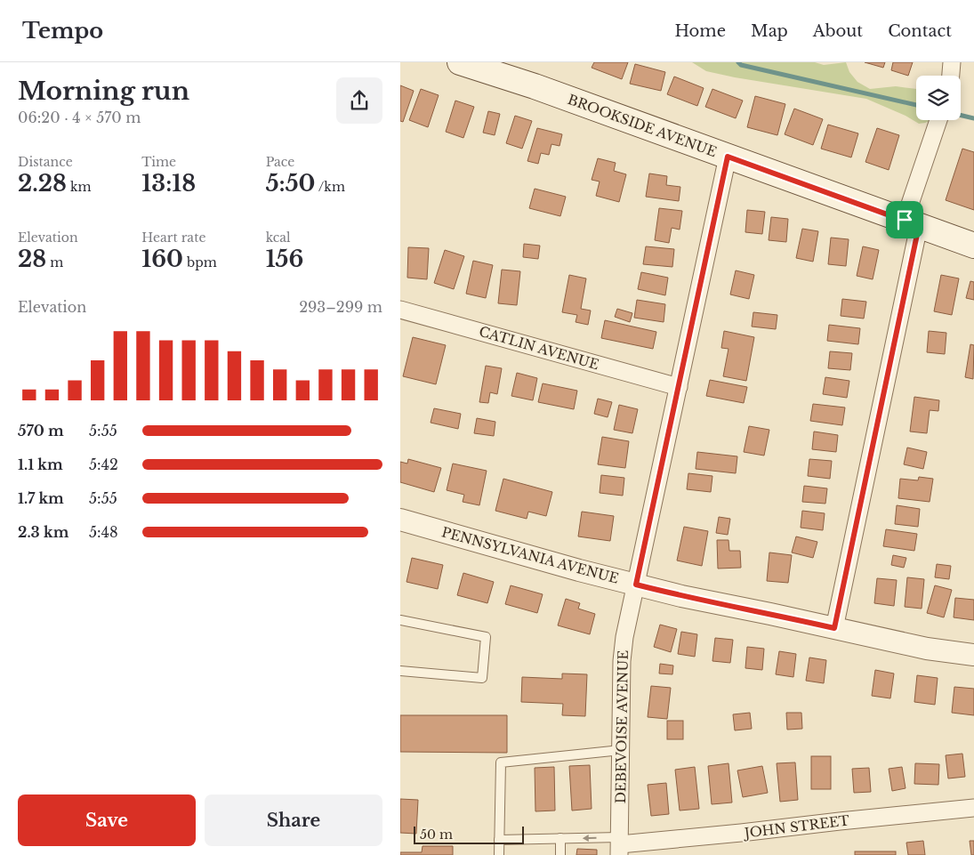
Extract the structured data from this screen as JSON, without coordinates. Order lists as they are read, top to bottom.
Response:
{
  "streets": {
    "main road": ["BROOKSIDE AVENUE"],
    "street": [
      "CATLIN AVENUE",
      "PENNSYLVANIA AVENUE",
      "DEBEVOISE AVENUE",
      "JOHN STREET"
    ]
  },
  "crossings": [
    ["BROOKSIDE AVENUE", "DEBEVOISE AVENUE"],
    ["CATLIN AVENUE", "DEBEVOISE AVENUE"],
    ["PENNSYLVANIA AVENUE", "DEBEVOISE AVENUE"],
    ["DEBEVOISE AVENUE", "JOHN STREET"]
  ],
  "scale_bar": "50 m",
  "page": {
    "header": "Tempo",
    "nav": [
      "Home",
      "Map",
      "About",
      "Contact"
    ],
    "heading": ["Morning run", "06:20 · 4 × 570 m"],
    "stats": [
      ["Distance", "2.28 km"],
      ["Time", "13:18"],
      ["Pace", "5:50 /km"],
      ["Elevation", "28 m"],
      ["Heart rate", "160 bpm"],
      ["kcal", "156"]
    ],
    "chart": ["Elevation", "293–299 m"],
    "list": [
      {
        "name": "570 m",
        "note": "5:55"
      },
      {
        "name": "1.1 km",
        "note": "5:42"
      },
      {
        "name": "1.7 km",
        "note": "5:55"
      },
      {
        "name": "2.3 km",
        "note": "5:48"
      }
    ],
    "buttons": ["Save", "Share"],
    "scale": "50 m"
  }
}
